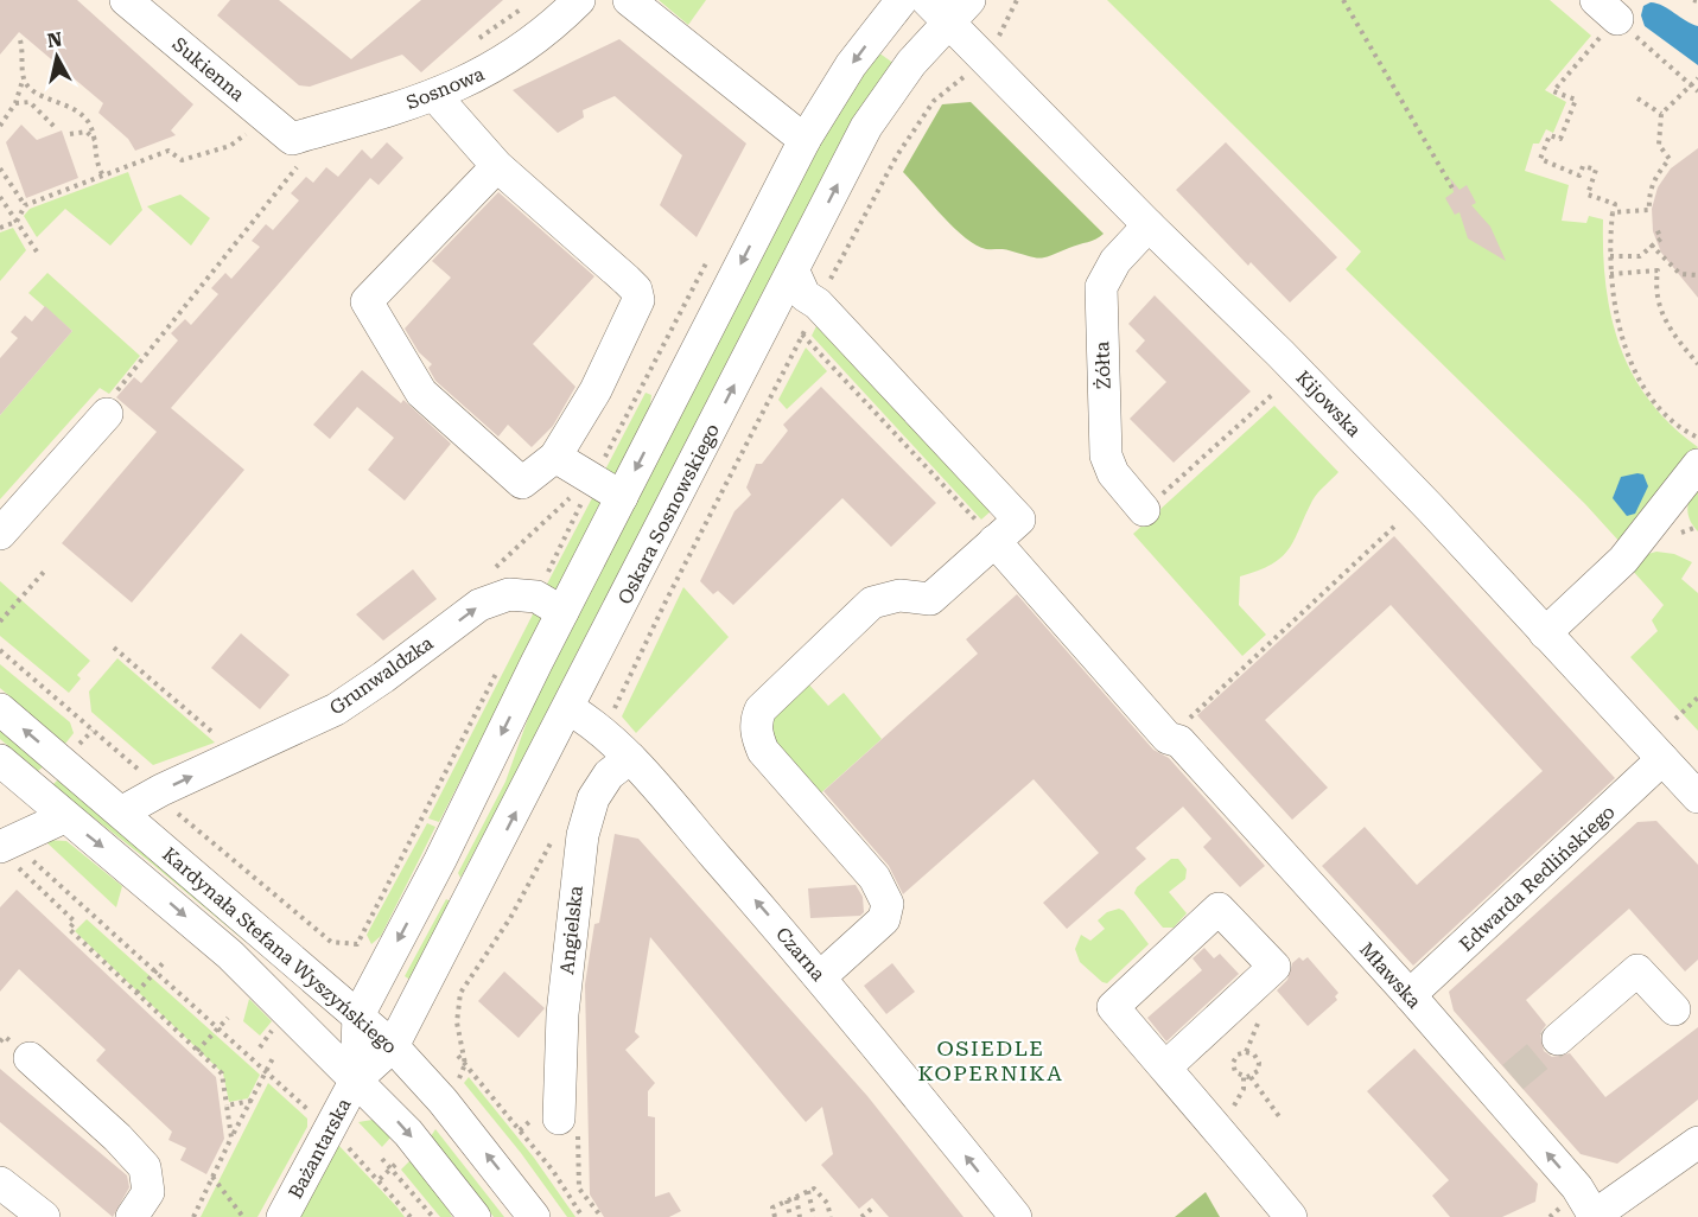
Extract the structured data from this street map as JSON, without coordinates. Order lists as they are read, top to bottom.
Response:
{
  "streets": {
    "street": [
      "Sukienna",
      "Sosnowa",
      "Żółta",
      "Kijowska",
      "Oskara Sosnowskiego",
      "Grunwaldzka",
      "Edwarda Redlińskiego",
      "Angielska",
      "Kardynała Stefana Wyszyńskiego",
      "Czarna",
      "Mławska",
      "Bażantarska"
    ]
  },
  "crossings": [
    ["Sukienna", "Sosnowa"],
    ["Żółta", "Kijowska"],
    ["Kijowska", "Oskara Sosnowskiego"],
    ["Kijowska", "Edwarda Redlińskiego"],
    ["Oskara Sosnowskiego", "Kardynała Stefana Wyszyńskiego"],
    ["Oskara Sosnowskiego", "Czarna"],
    ["Grunwaldzka", "Kardynała Stefana Wyszyńskiego"],
    ["Edwarda Redlińskiego", "Mławska"],
    ["Angielska", "Czarna"],
    ["Kardynała Stefana Wyszyńskiego", "Bażantarska"]
  ],
  "one_way": ["Grunwaldzka", "Czarna"],
  "districts": ["OSIEDLE KOPERNIKA"],
  "north": "top"
}
